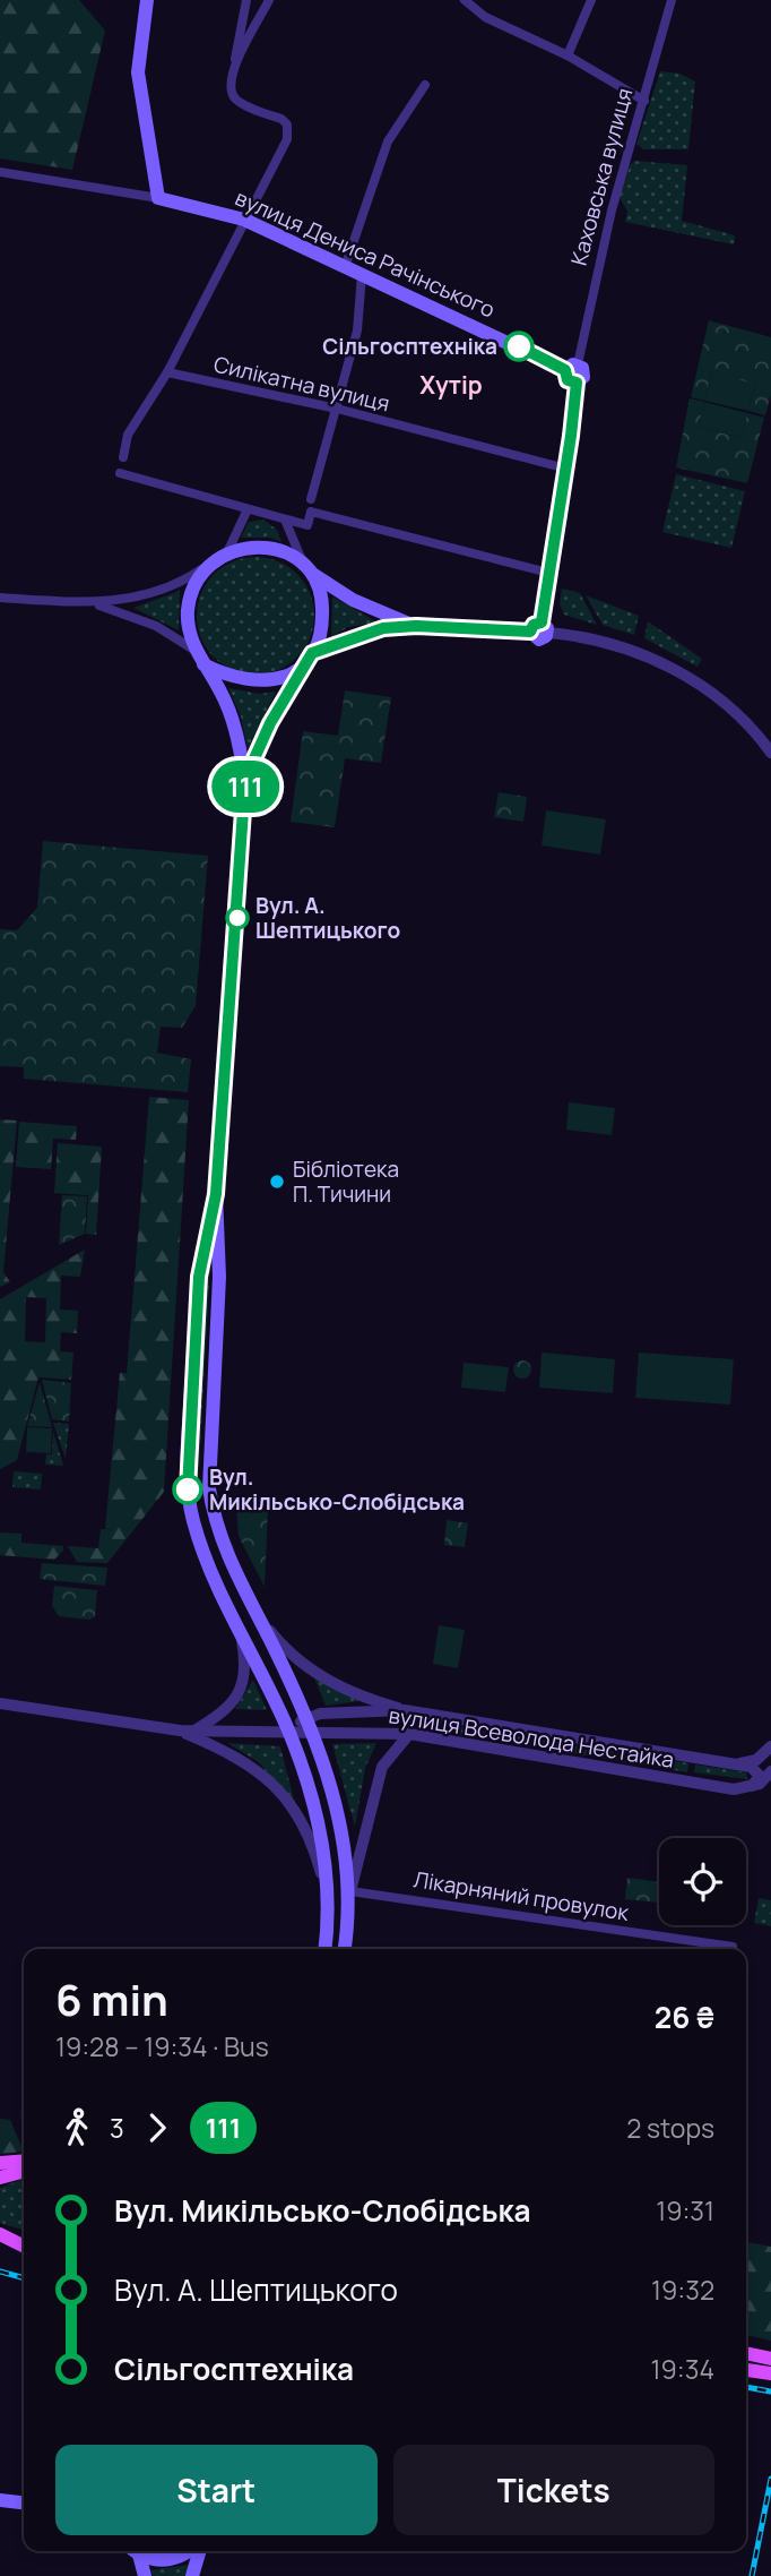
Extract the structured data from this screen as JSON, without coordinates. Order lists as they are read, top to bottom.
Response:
{
  "streets": {
    "main road": ["вулиця Дениса Рачінського"],
    "street": [
      "Каховська вулиця",
      "Силікатна вулиця",
      "вулиця Всеволода Нестайка",
      "Лікарняний провулок"
    ]
  },
  "crossings": [
    ["Каховська вулиця", "вулиця Дениса Рачінського"]
  ],
  "districts": ["Хутір"],
  "places": [
    "Сільгосптехніка",
    "Вул. А. Шептицького",
    "Бібліотека П. Тичини",
    "Вул. Микільсько-Слобідська"
  ],
  "lines": ["bus line 111"],
  "page": {
    "on_map": "111",
    "heading": ["6 min", "19:28 – 19:34 · Bus", "26 ₴"],
    "legs": ["3", "111", "2 stops"],
    "list": [
      {
        "name": "Вул. Микільсько-Слобідська",
        "value": "19:31"
      },
      {
        "name": "Вул. А. Шептицького",
        "value": "19:32"
      },
      {
        "name": "Сільгосптехніка",
        "value": "19:34"
      }
    ],
    "buttons": ["Start", "Tickets"]
  }
}
